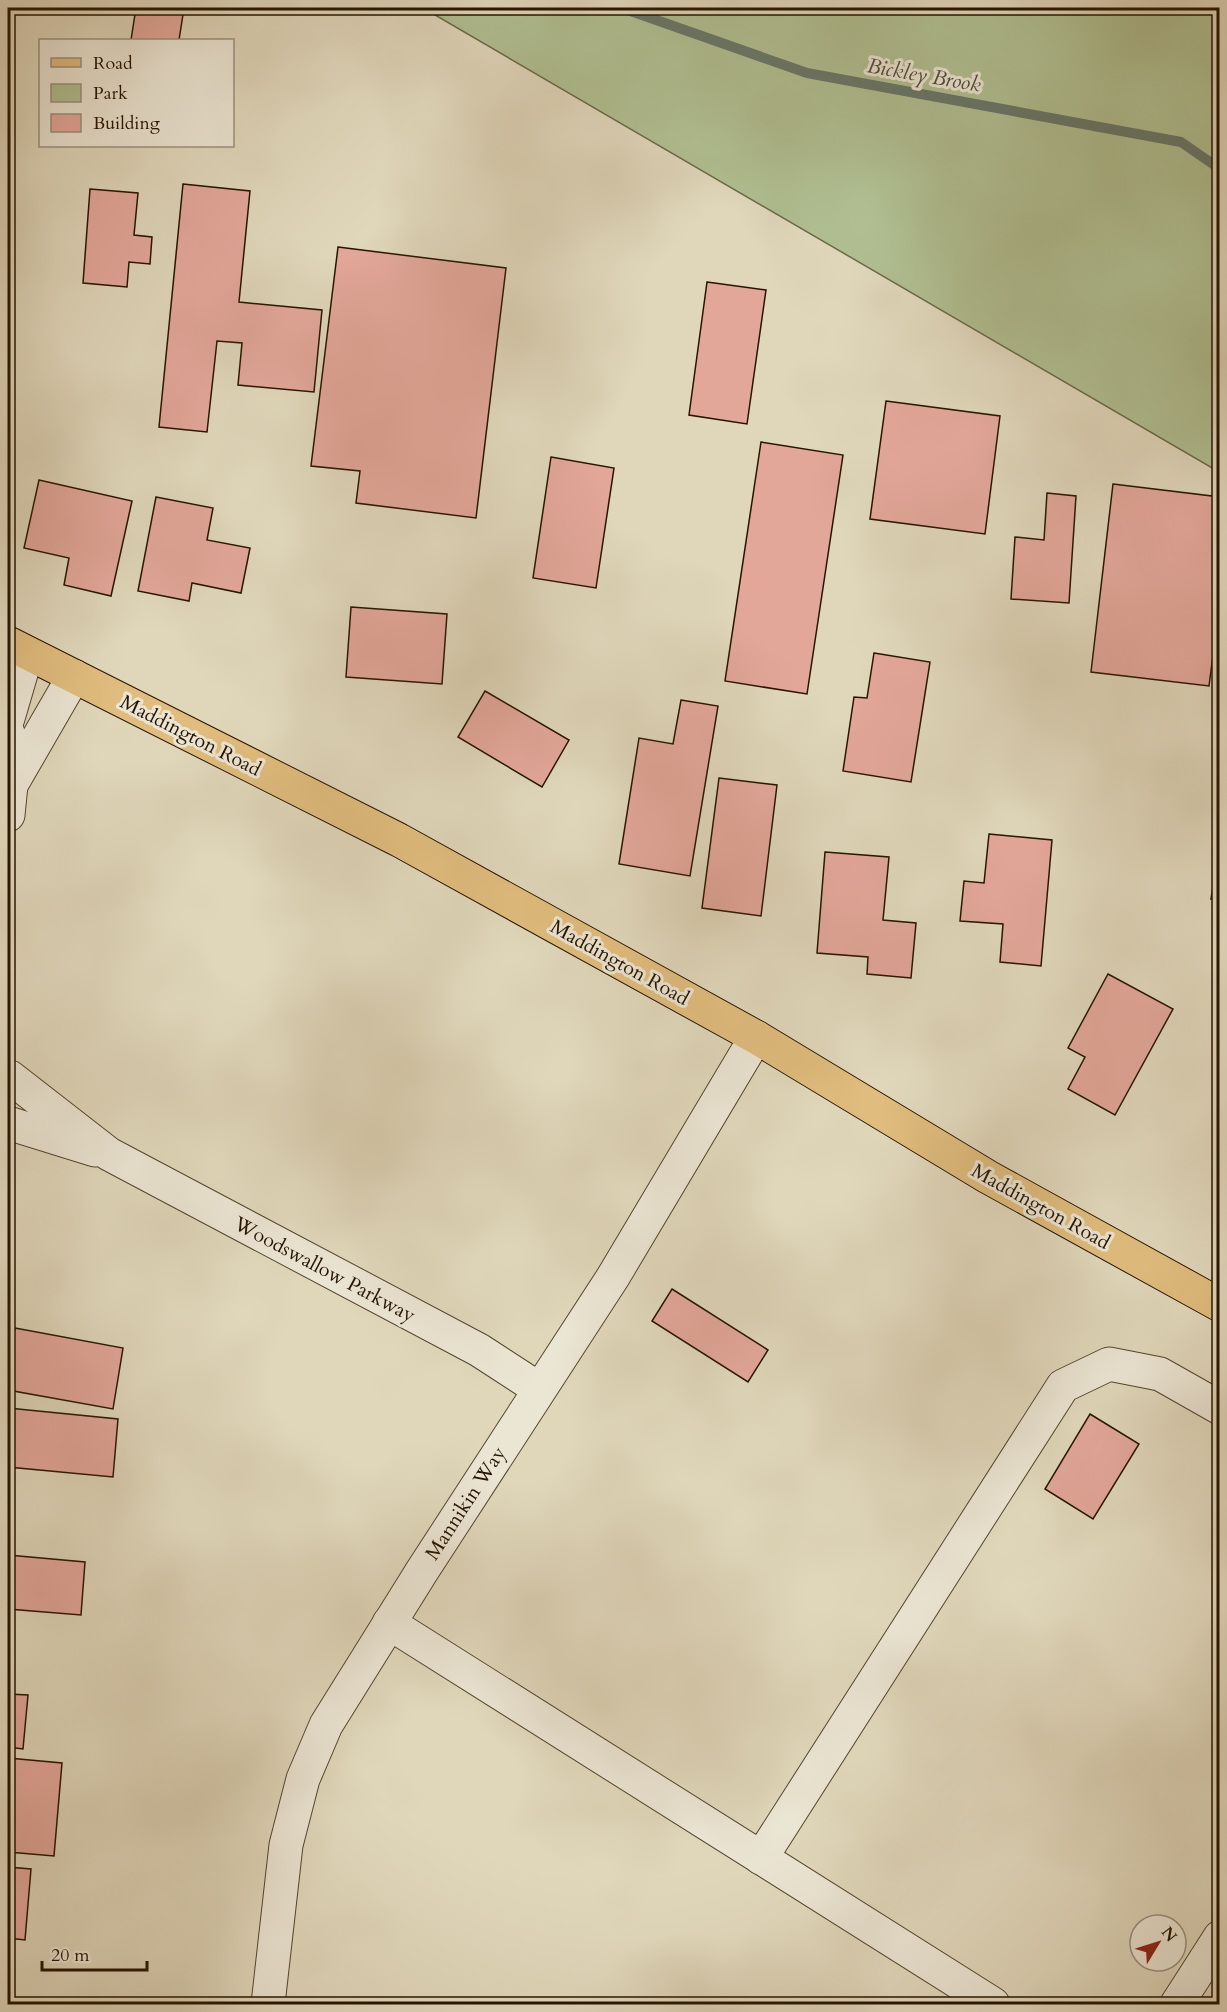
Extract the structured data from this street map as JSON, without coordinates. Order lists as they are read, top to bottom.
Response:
{
  "streets": {
    "main road": ["Maddington Road"],
    "street": ["Woodswallow Parkway", "Mannikin Way"]
  },
  "crossings": [
    ["Maddington Road", "Mannikin Way"],
    ["Woodswallow Parkway", "Mannikin Way"]
  ],
  "water": ["Bickley Brook"],
  "legend": ["Road", "Park", "Building"],
  "scale_bar": "20 m",
  "north": "top right"
}
